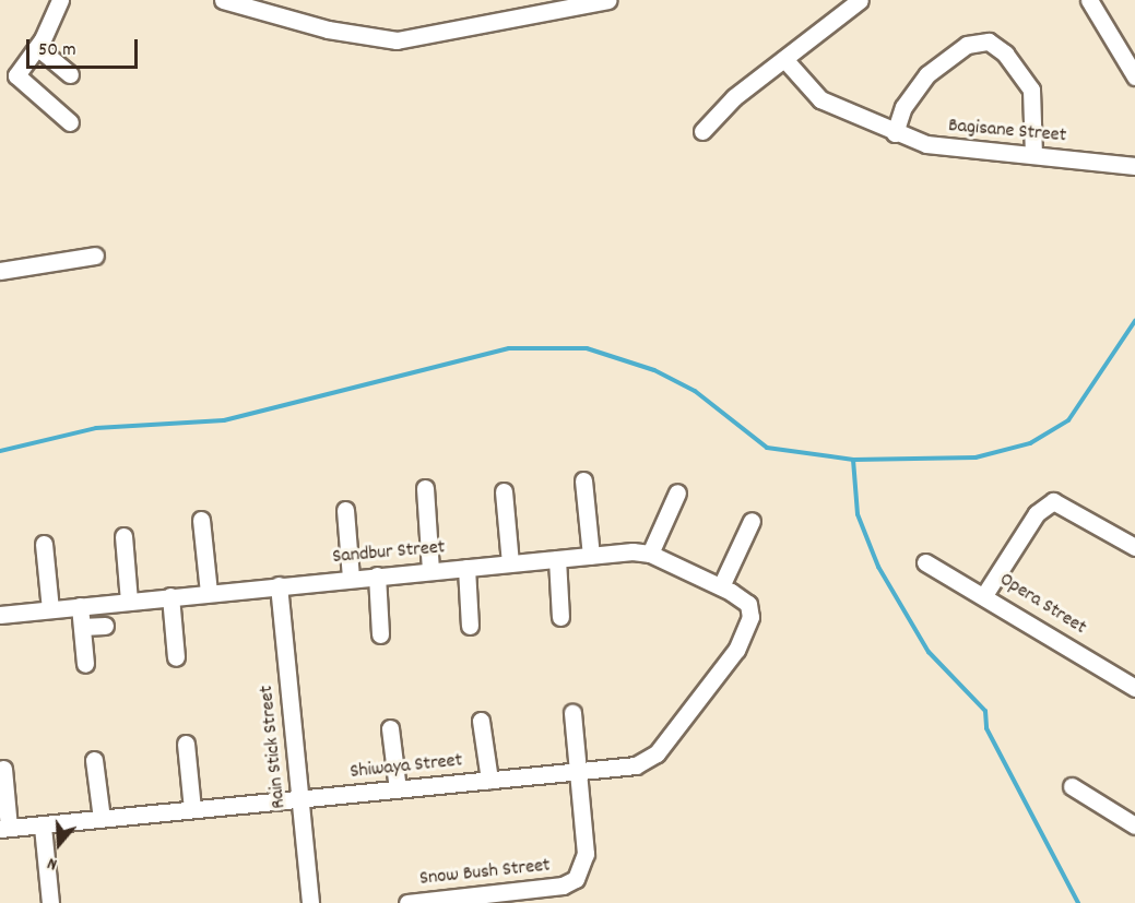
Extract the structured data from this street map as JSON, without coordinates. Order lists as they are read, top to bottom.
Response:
{
  "streets": {
    "street": [
      "Bagisane Street",
      "Sandbur Street",
      "Opera Street",
      "Rain Stick Street",
      "Shiwaya Street",
      "Snow Bush Street"
    ]
  },
  "crossings": [
    ["Sandbur Street", "Rain Stick Street"],
    ["Sandbur Street", "Shiwaya Street"],
    ["Rain Stick Street", "Shiwaya Street"],
    ["Shiwaya Street", "Snow Bush Street"]
  ],
  "scale_bar": "50 m",
  "north": "bottom"
}
